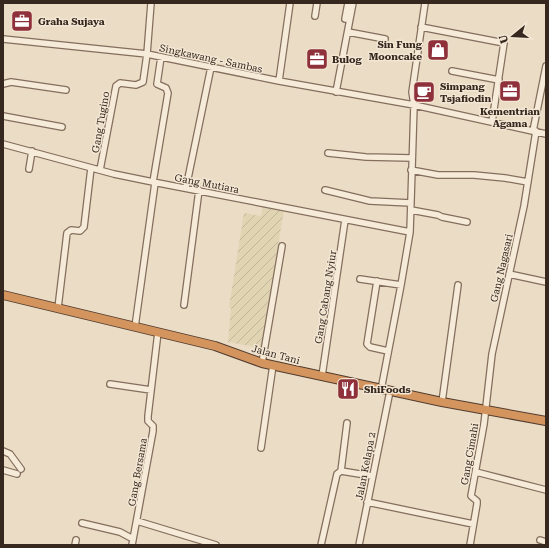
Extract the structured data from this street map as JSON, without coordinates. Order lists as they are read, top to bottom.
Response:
{
  "streets": {
    "highway": ["Jalan Tani"],
    "street": [
      "Singkawang - Sambas",
      "Gang Tugino",
      "Gang Mutiara",
      "Gang Nagasari",
      "Gang Cabang Nyiur",
      "Gang Cimahi",
      "Jalan Kelapa 2",
      "Gang Bersama"
    ]
  },
  "crossings": [
    ["Singkawang - Sambas", "Gang Tugino"],
    ["Singkawang - Sambas", "Gang Nagasari"],
    ["Gang Tugino", "Gang Mutiara"],
    ["Gang Mutiara", "Gang Cabang Nyiur"],
    ["Gang Nagasari", "Jalan Tani"],
    ["Gang Nagasari", "Gang Cimahi"],
    ["Gang Cabang Nyiur", "Jalan Tani"],
    ["Jalan Tani", "Gang Cimahi"],
    ["Jalan Tani", "Jalan Kelapa 2"],
    ["Jalan Tani", "Gang Bersama"]
  ],
  "places": {
    "office": ["Graha Sujaya", "Bulog", "Kementrian Agama"],
    "shop": ["Sin Fung Mooncake"],
    "cafe": ["Simpang Tsjafiodin"],
    "restaurant": ["ShiFoods"]
  },
  "north": "left"
}
